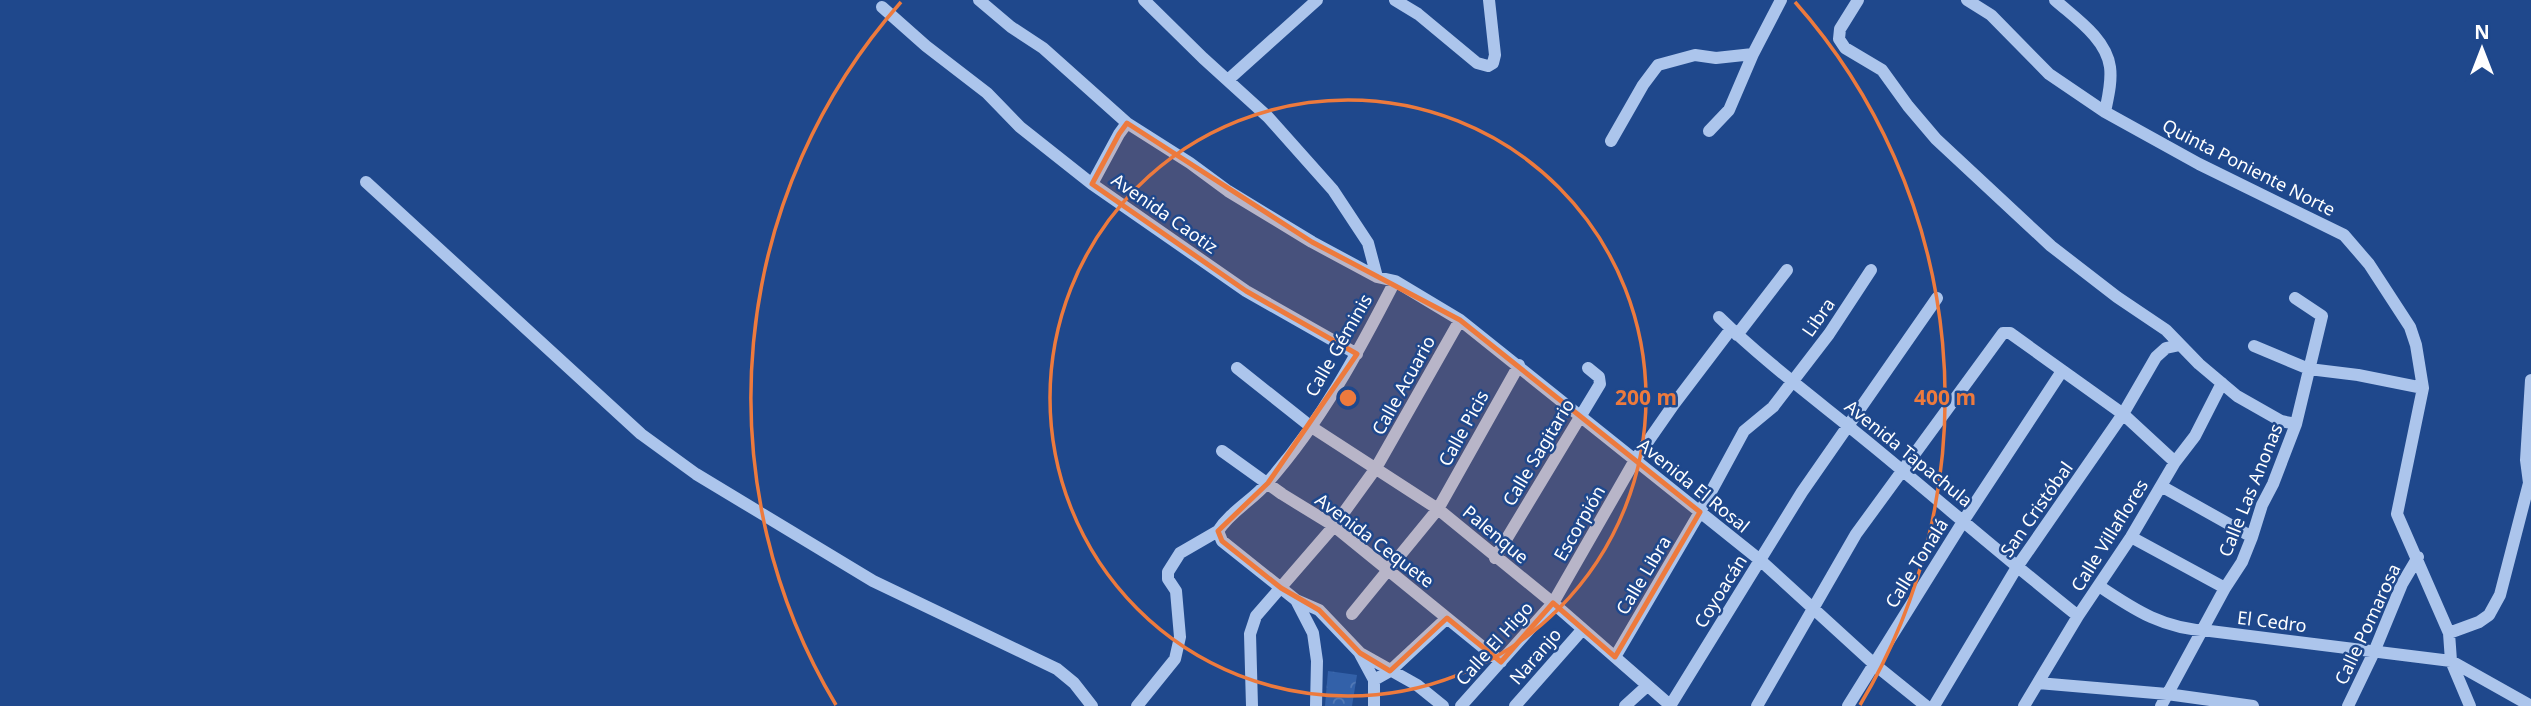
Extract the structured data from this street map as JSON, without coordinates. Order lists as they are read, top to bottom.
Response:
{
  "streets": {
    "street": [
      "Quinta Poniente Norte",
      "Avenida Caotiz",
      "Libra",
      "Calle Géminis",
      "Calle Acuario",
      "Calle Picis",
      "Calle Sagitario",
      "Avenida Tapachula",
      "Avenida El Rosal",
      "Calle Las Anonas",
      "San Cristóbal",
      "Escorpión",
      "Palenque",
      "Calle Villaflores",
      "Avenida Cequete",
      "Calle Tonalá",
      "Calle Libra",
      "Coyoacán",
      "El Cedro",
      "Calle Pomarosa",
      "Calle El Higo",
      "Naranjo"
    ]
  },
  "crossings": [
    ["Quinta Poniente Norte", "El Cedro"],
    ["Quinta Poniente Norte", "Calle Pomarosa"],
    ["Avenida Caotiz", "Calle Géminis"],
    ["Libra", "Avenida Tapachula"],
    ["Libra", "Avenida El Rosal"],
    ["Libra", "Calle Libra"],
    ["Calle Géminis", "Avenida El Rosal"],
    ["Calle Géminis", "Palenque"],
    ["Calle Géminis", "Avenida Cequete"],
    ["Calle Acuario", "Avenida El Rosal"],
    ["Calle Acuario", "Palenque"],
    ["Calle Acuario", "Avenida Cequete"],
    ["Calle Picis", "Avenida El Rosal"],
    ["Calle Picis", "Palenque"],
    ["Calle Picis", "Avenida Cequete"],
    ["Calle Sagitario", "Avenida El Rosal"],
    ["Calle Sagitario", "Palenque"],
    ["Avenida Tapachula", "San Cristóbal"],
    ["Avenida Tapachula", "Escorpión"],
    ["Avenida Tapachula", "Calle Villaflores"],
    ["Avenida Tapachula", "Calle Tonalá"],
    ["Avenida Tapachula", "Coyoacán"],
    ["Avenida El Rosal", "Escorpión"],
    ["Avenida El Rosal", "Calle Tonalá"],
    ["Avenida El Rosal", "Calle Libra"],
    ["Avenida El Rosal", "Coyoacán"],
    ["Calle Las Anonas", "El Cedro"],
    ["Escorpión", "Palenque"],
    ["Escorpión", "Calle El Higo"],
    ["Palenque", "Calle Libra"],
    ["Palenque", "Coyoacán"],
    ["Palenque", "Calle El Higo"],
    ["Palenque", "Naranjo"],
    ["Calle Villaflores", "El Cedro"],
    ["Avenida Cequete", "Calle El Higo"],
    ["El Cedro", "Calle Pomarosa"]
  ],
  "north": "top",
  "rings": ["200 m", "400 m"]
}
